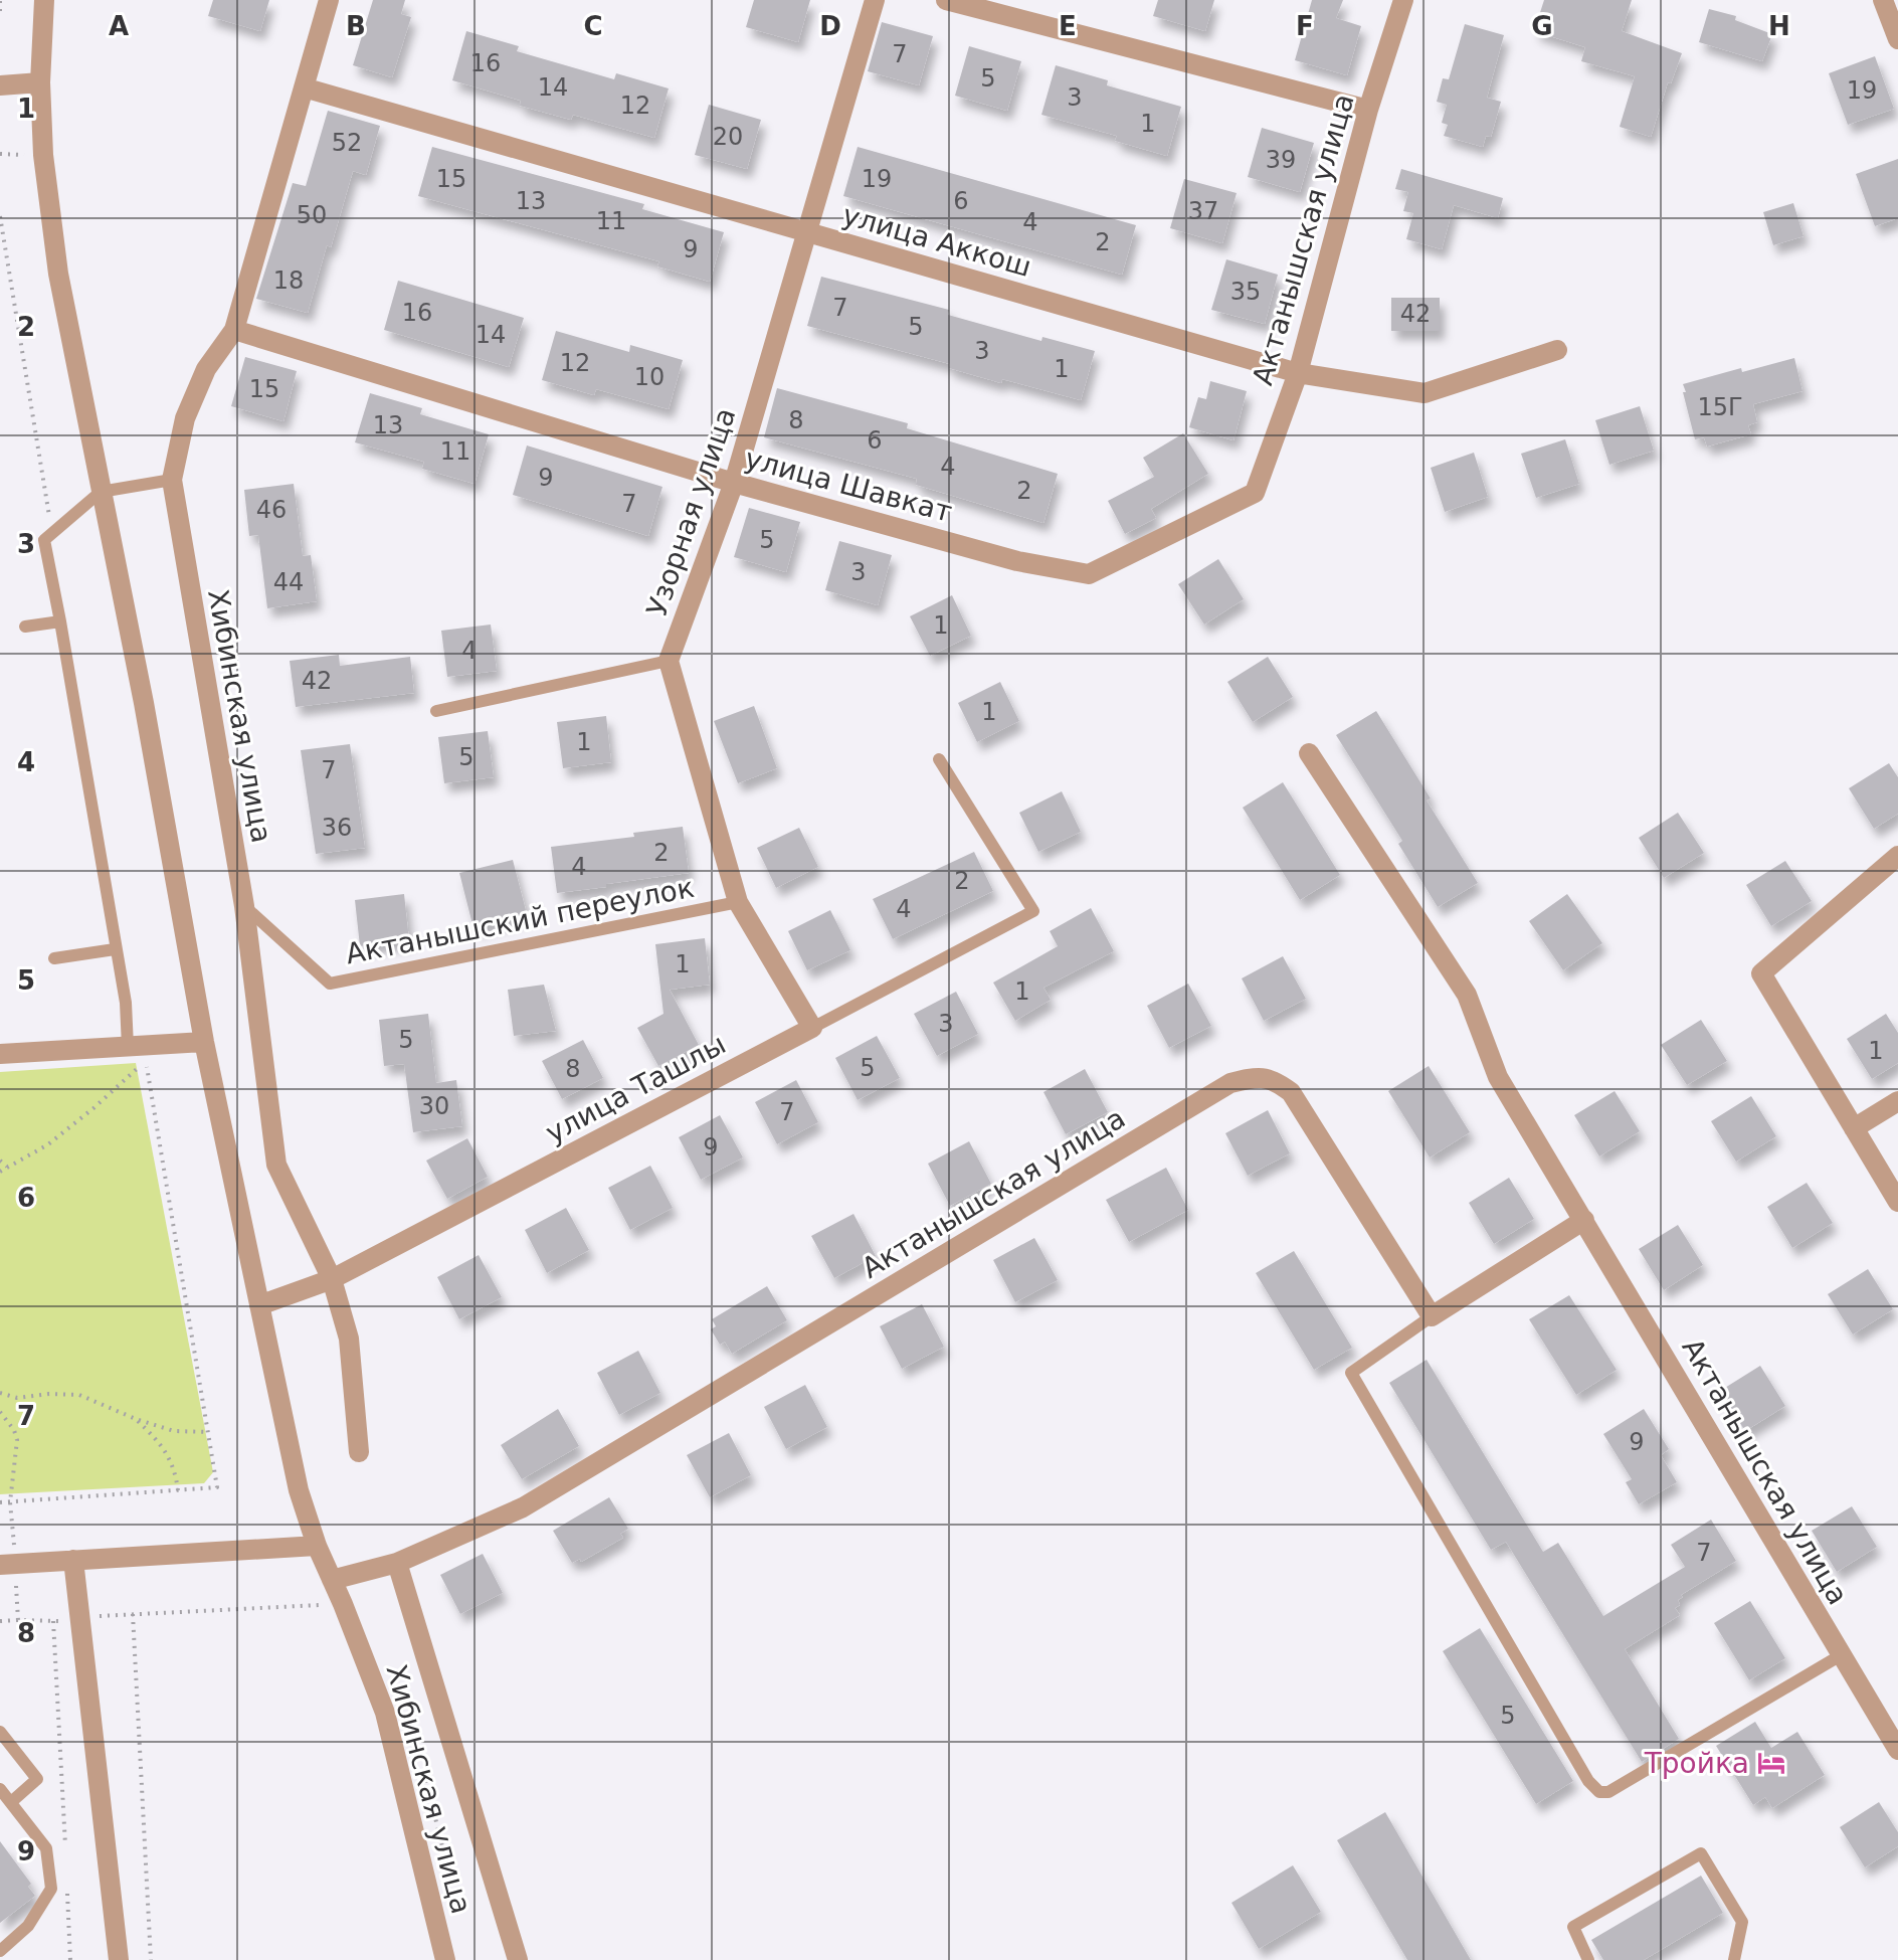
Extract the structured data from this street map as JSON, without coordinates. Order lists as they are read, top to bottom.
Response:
{
  "streets": {
    "street": [
      "Актанышская улица",
      "улица Аккош",
      "улица Шавкат",
      "Узорная улица",
      "Хибинская улица",
      "улица Ташлы"
    ],
    "lane": ["Актанышский переулок"]
  },
  "crossings": [
    ["Актанышская улица", "улица Аккош"],
    ["Актанышская улица", "улица Шавкат"],
    ["Актанышская улица", "Хибинская улица"],
    ["улица Аккош", "Узорная улица"],
    ["улица Аккош", "Хибинская улица"],
    ["улица Шавкат", "Узорная улица"],
    ["улица Шавкат", "Хибинская улица"],
    ["Узорная улица", "Актанышский переулок"],
    ["Узорная улица", "улица Ташлы"],
    ["Хибинская улица", "Актанышский переулок"],
    ["Хибинская улица", "улица Ташлы"]
  ],
  "places": {
    "hotel": ["Тройка"]
  },
  "house_numbers": [
    "7",
    "16",
    "5",
    "14",
    "19",
    "3",
    "12",
    "1",
    "20",
    "52",
    "39",
    "15",
    "19",
    "13",
    "6",
    "37",
    "50",
    "11",
    "4",
    "2",
    "9",
    "18",
    "35",
    "7",
    "16",
    "42",
    "5",
    "14",
    "3",
    "12",
    "1",
    "10",
    "15",
    "15Г",
    "8",
    "13",
    "6",
    "11",
    "4",
    "9",
    "2",
    "7",
    "46",
    "5",
    "3",
    "44",
    "1",
    "4",
    "42",
    "1",
    "1",
    "5",
    "7",
    "36",
    "2",
    "4",
    "2",
    "4",
    "1",
    "1",
    "3",
    "5",
    "1",
    "5",
    "8",
    "30",
    "7",
    "9",
    "9",
    "7",
    "5"
  ],
  "grid": {
    "columns": [
      "A",
      "B",
      "C",
      "D",
      "E",
      "F",
      "G",
      "H"
    ],
    "rows": [
      "1",
      "2",
      "3",
      "4",
      "5",
      "6",
      "7",
      "8",
      "9"
    ]
  }
}
